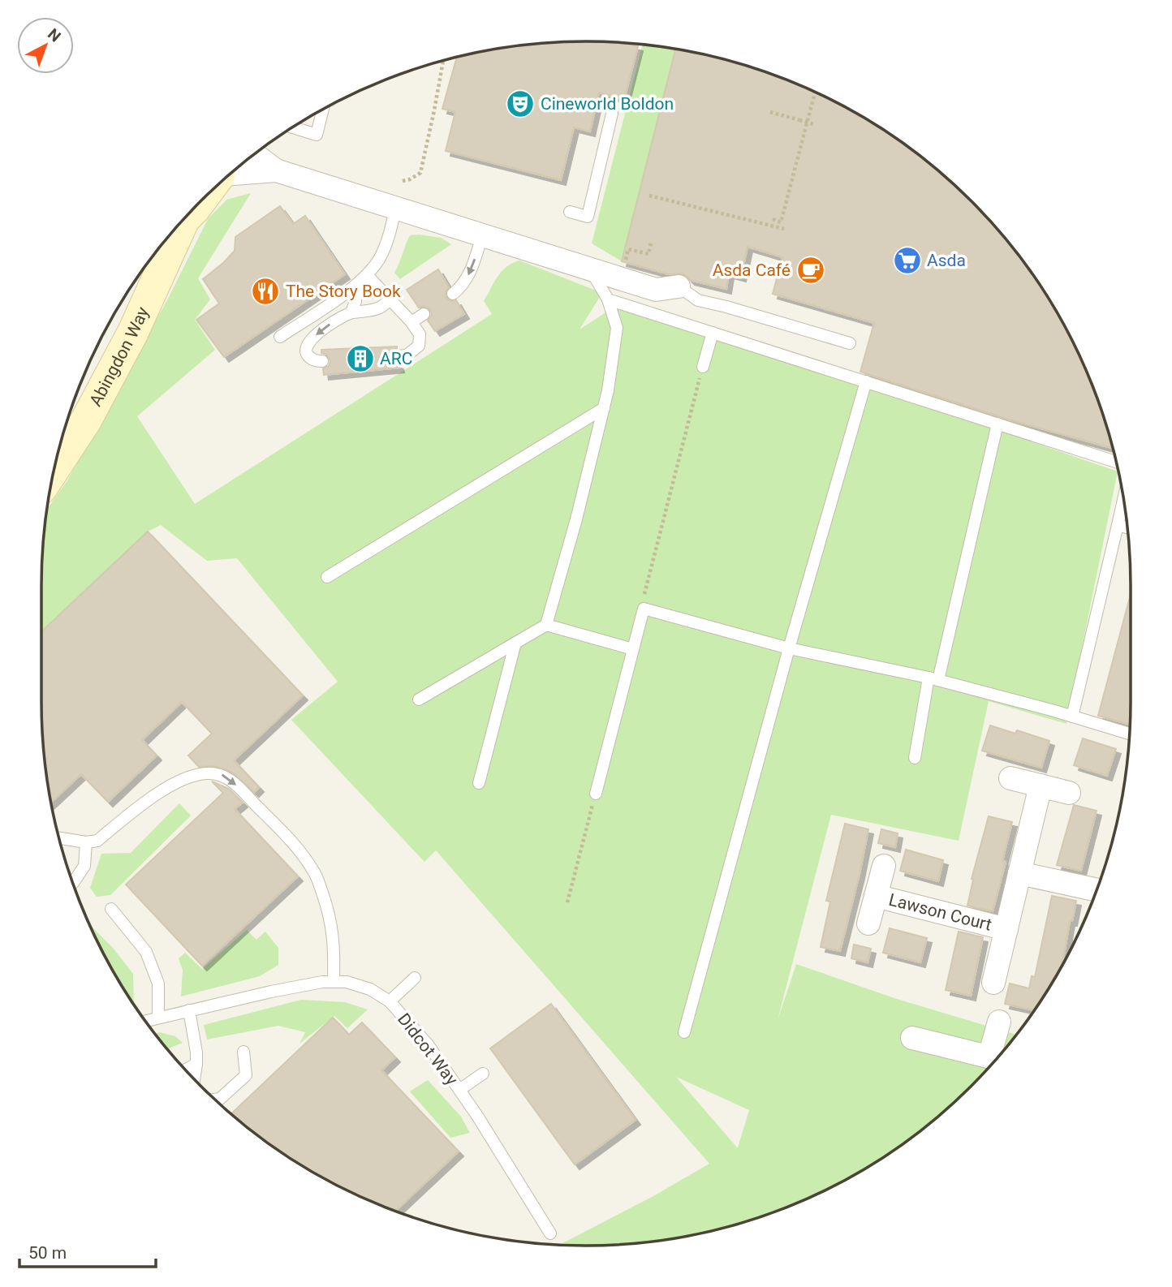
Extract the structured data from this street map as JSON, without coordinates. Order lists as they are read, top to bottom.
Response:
{
  "streets": {
    "main road": ["Abingdon Way"],
    "street": ["Lawson Court"],
    "lane": ["Didcot Way"]
  },
  "places": {
    "theatre": ["Cineworld Boldon"],
    "supermarket": ["Asda"],
    "cafe": ["Asda Café"],
    "restaurant": ["The Story Book"],
    "building": ["ARC"]
  },
  "scale_bar": "50 m",
  "north": "top right"
}
